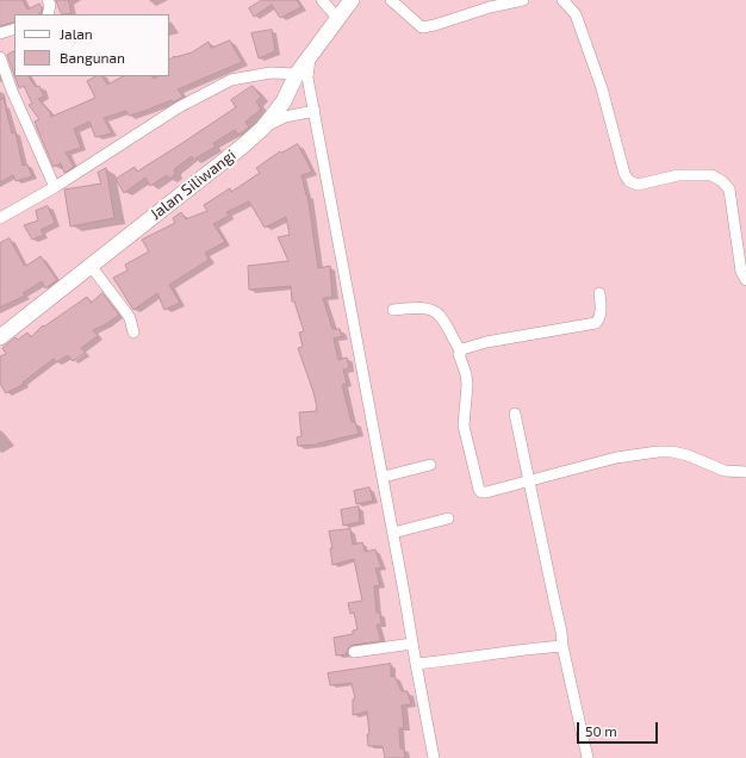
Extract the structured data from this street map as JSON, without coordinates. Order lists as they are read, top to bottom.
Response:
{
  "streets": {
    "main road": ["Jalan Siliwangi"]
  },
  "legend": ["Jalan", "Bangunan"],
  "scale_bar": "50 m"
}
